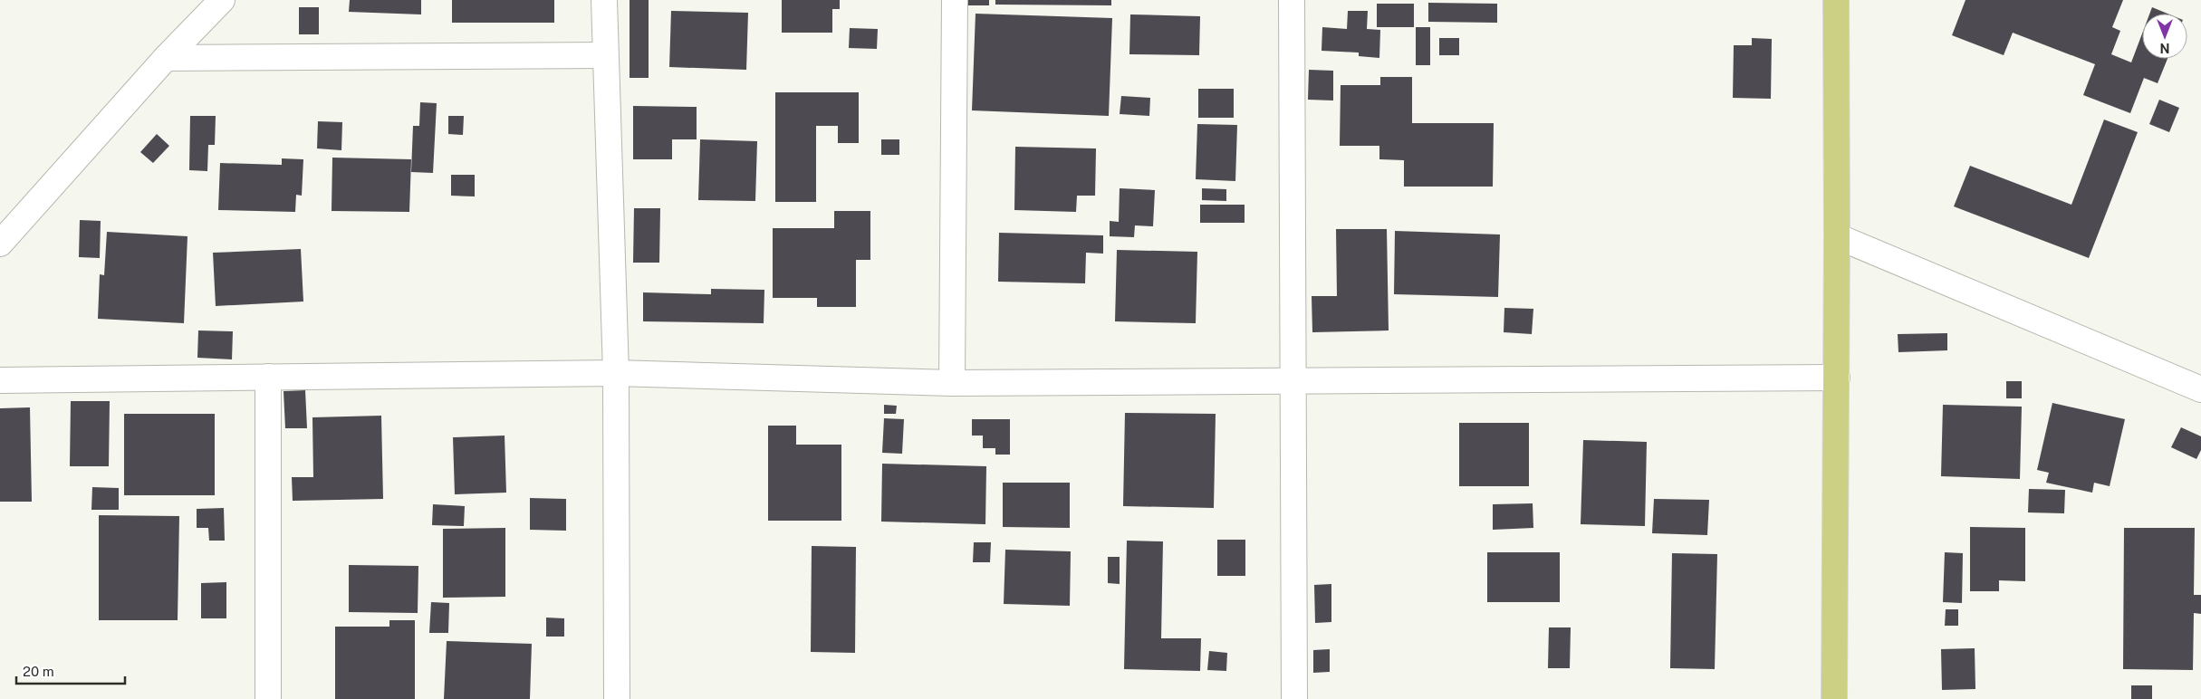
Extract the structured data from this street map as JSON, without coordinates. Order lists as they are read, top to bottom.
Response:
{
  "scale_bar": "20 m",
  "north": "bottom"
}
